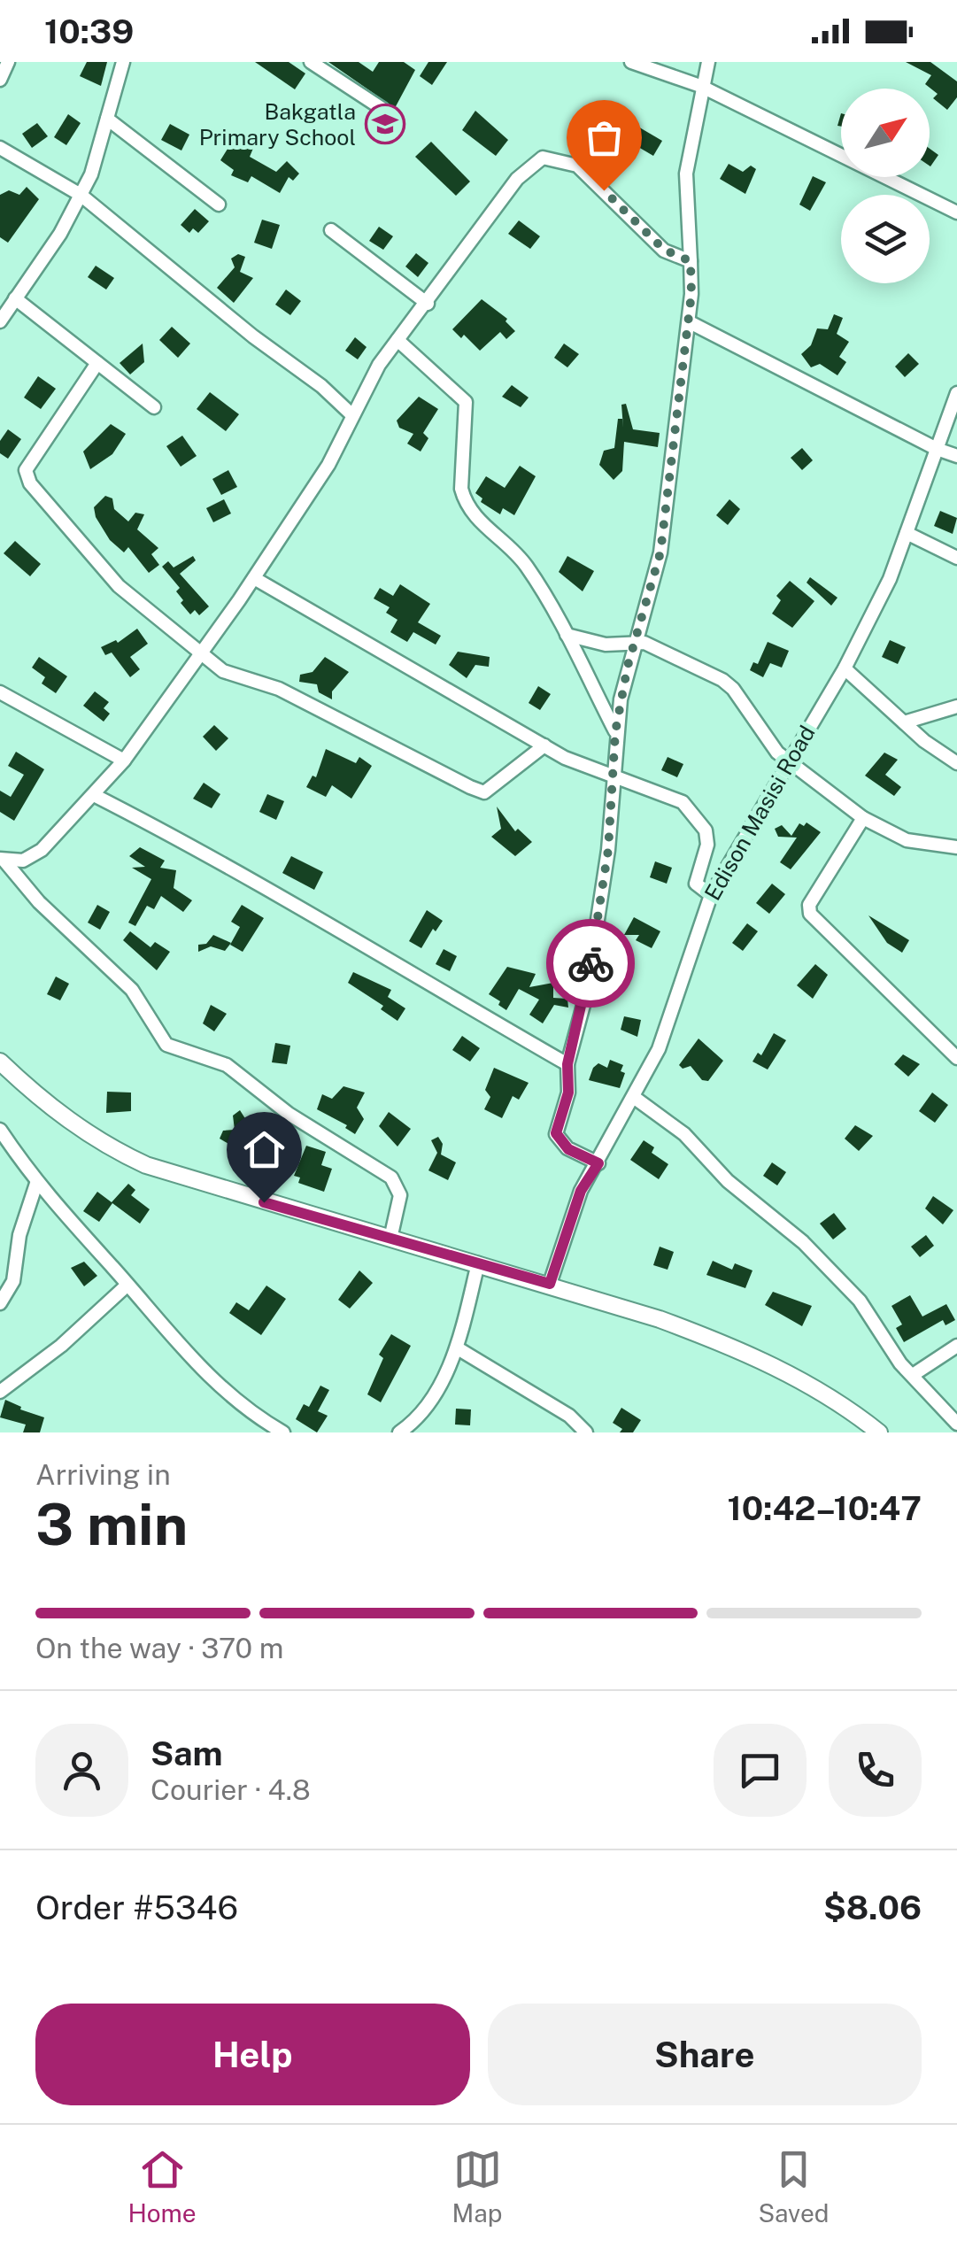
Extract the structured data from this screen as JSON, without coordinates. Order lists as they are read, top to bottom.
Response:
{
  "streets": {
    "street": ["Edison Masisi Road"]
  },
  "places": {
    "school or university": ["Bakgatla Primary School"]
  },
  "north": "top right",
  "page": {
    "status": "10:39",
    "heading": ["3 min", "Arriving in", "10:42–10:47"],
    "panel": [
      "Sam",
      "Courier · 4.8",
      "Order #5346",
      "$8.06"
    ],
    "bar": "On the way · 370 m",
    "buttons": ["Help", "Share"],
    "tabs": ["Home", "Map", "Saved"]
  }
}
